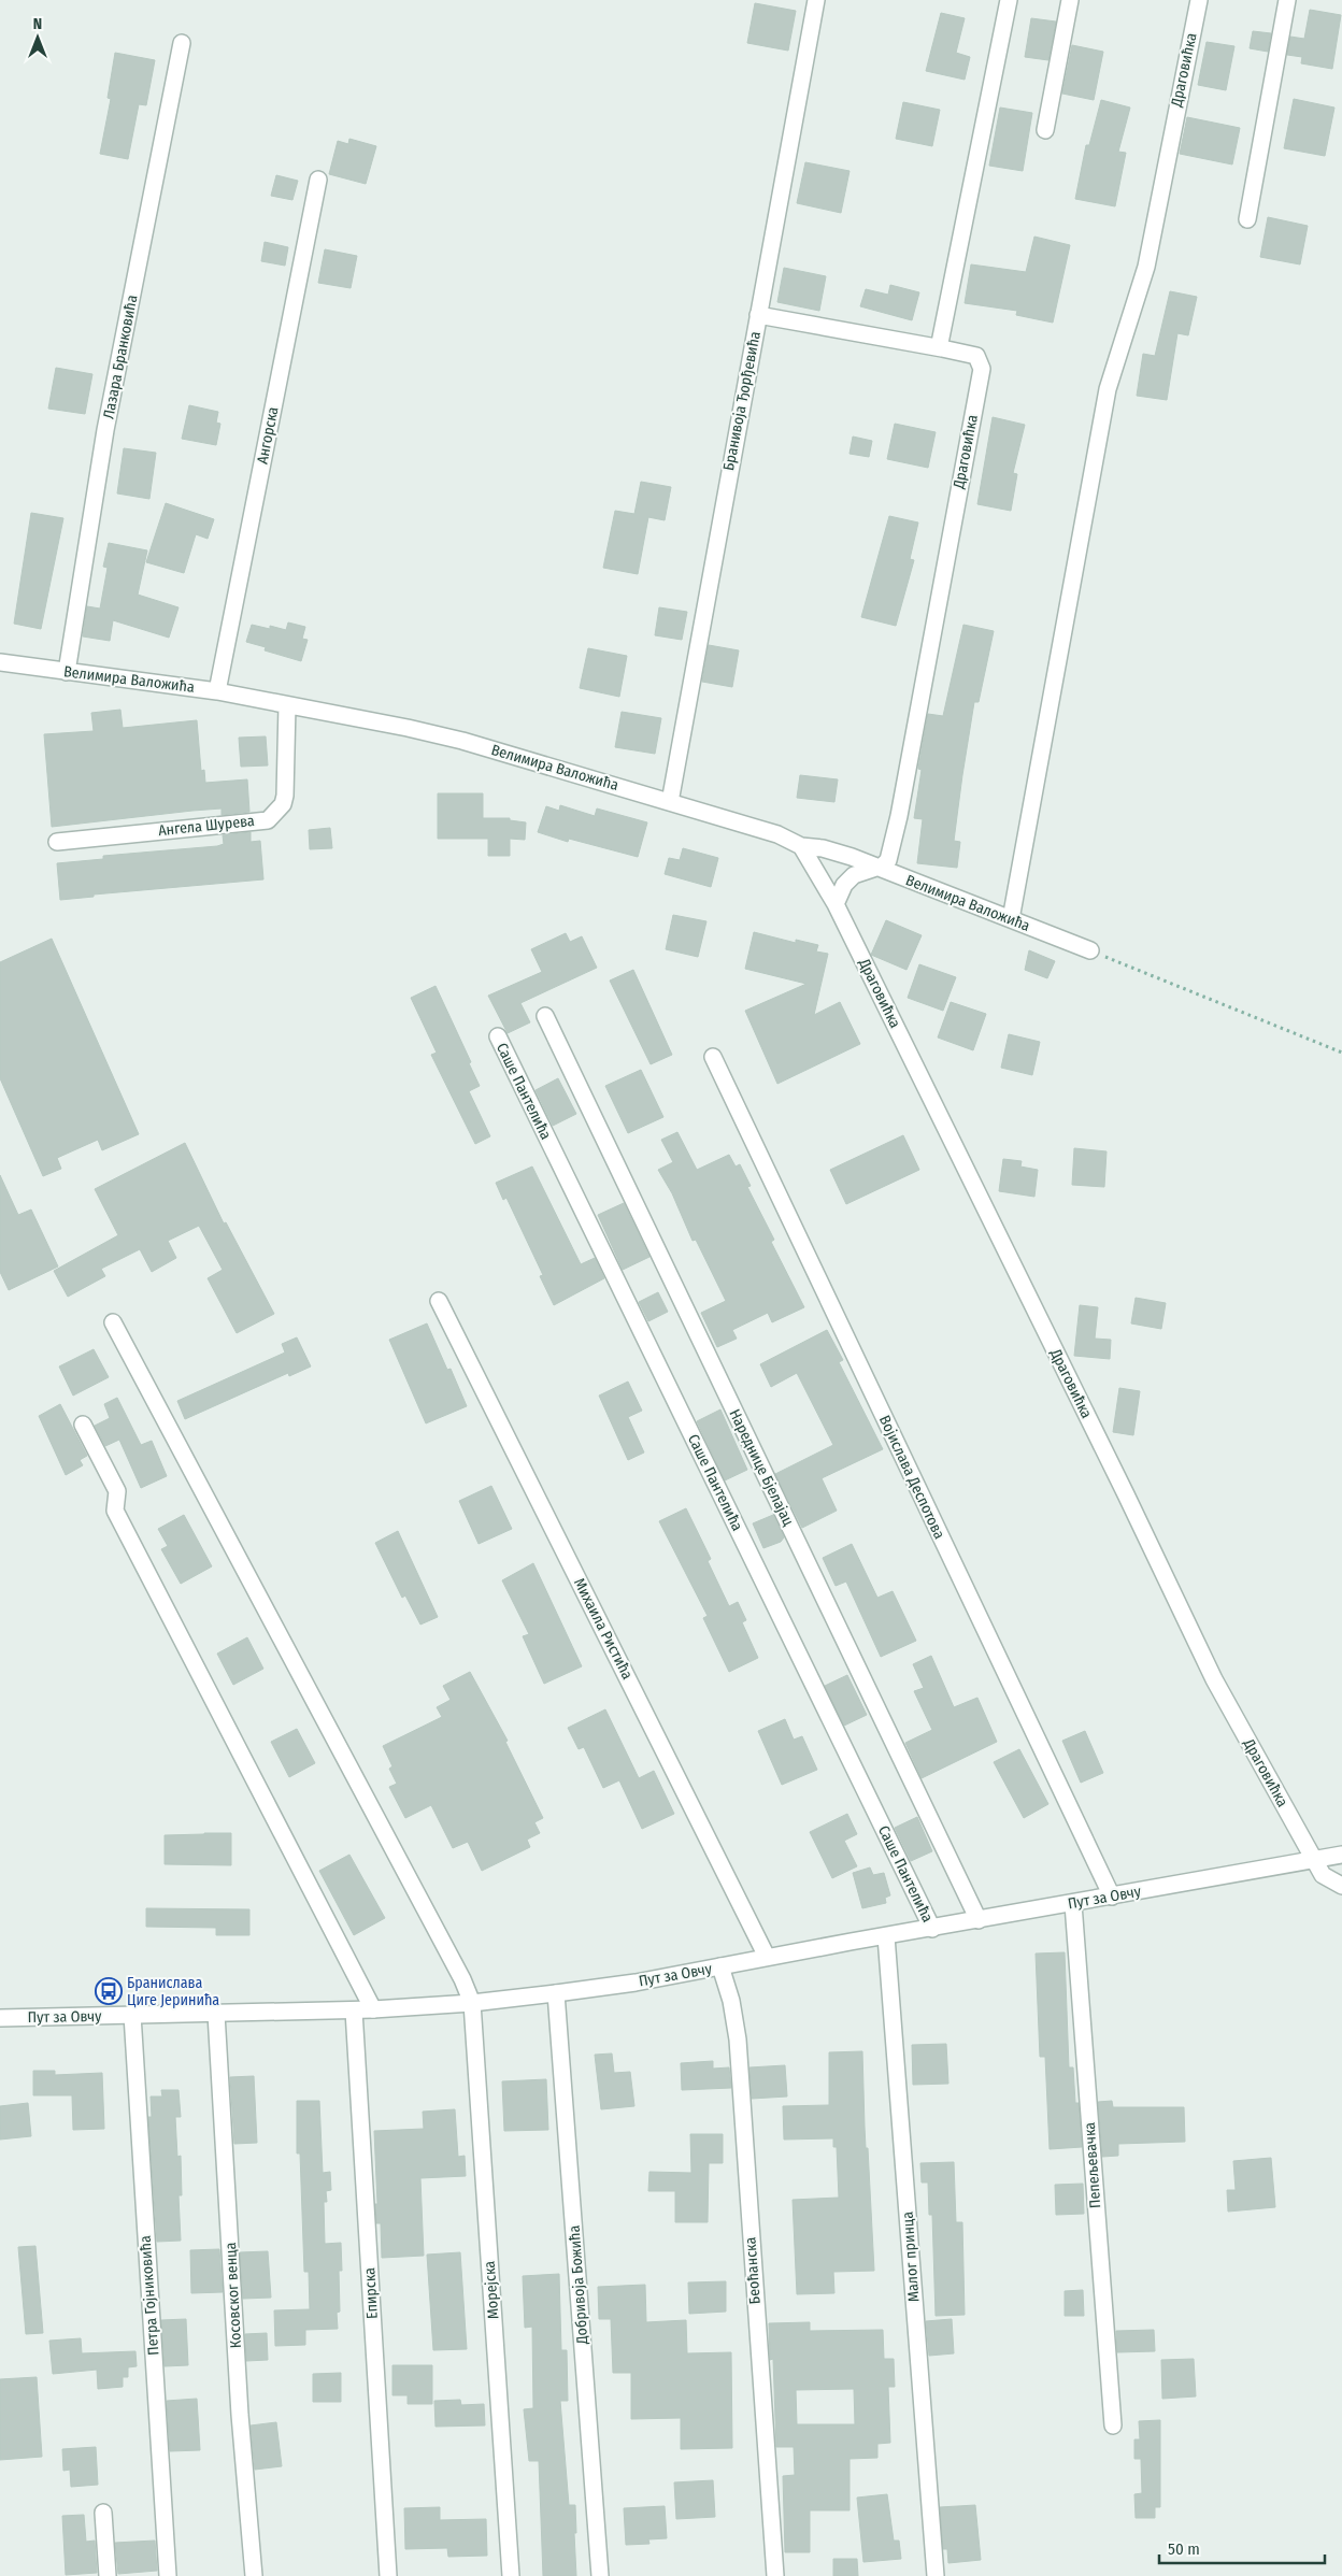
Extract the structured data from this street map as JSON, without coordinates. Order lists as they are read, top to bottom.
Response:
{
  "streets": {
    "street": [
      "Драговићка",
      "Лазара Бранковића",
      "Бранивоја Ђорђевића",
      "Ангорска",
      "Велимира Валожића",
      "Ангела Шурева",
      "Саше Пантелића",
      "Нареднице Бјелајац",
      "Војислава Деспотова",
      "Михаила Ристића",
      "Пут за Овчу",
      "Пепељевачка",
      "Малог принца",
      "Беоћанска",
      "Добривоја Божића",
      "Морејска",
      "Епирска",
      "Петра Гојниковића",
      "Косовског венца"
    ]
  },
  "crossings": [
    ["Драговићка", "Велимира Валожића"],
    ["Драговићка", "Пут за Овчу"],
    ["Лазара Бранковића", "Велимира Валожића"],
    ["Бранивоја Ђорђевића", "Велимира Валожића"],
    ["Ангорска", "Велимира Валожића"],
    ["Велимира Валожића", "Ангела Шурева"],
    ["Саше Пантелића", "Пут за Овчу"],
    ["Нареднице Бјелајац", "Пут за Овчу"],
    ["Војислава Деспотова", "Пут за Овчу"],
    ["Михаила Ристића", "Пут за Овчу"],
    ["Пут за Овчу", "Пепељевачка"],
    ["Пут за Овчу", "Малог принца"],
    ["Пут за Овчу", "Беоћанска"],
    ["Пут за Овчу", "Добривоја Божића"],
    ["Пут за Овчу", "Морејска"],
    ["Пут за Овчу", "Епирска"],
    ["Пут за Овчу", "Петра Гојниковића"],
    ["Пут за Овчу", "Косовског венца"]
  ],
  "places": {
    "bus stop": ["Бранислава Циге Јеринића"]
  },
  "scale_bar": "50 m",
  "north": "top"
}
